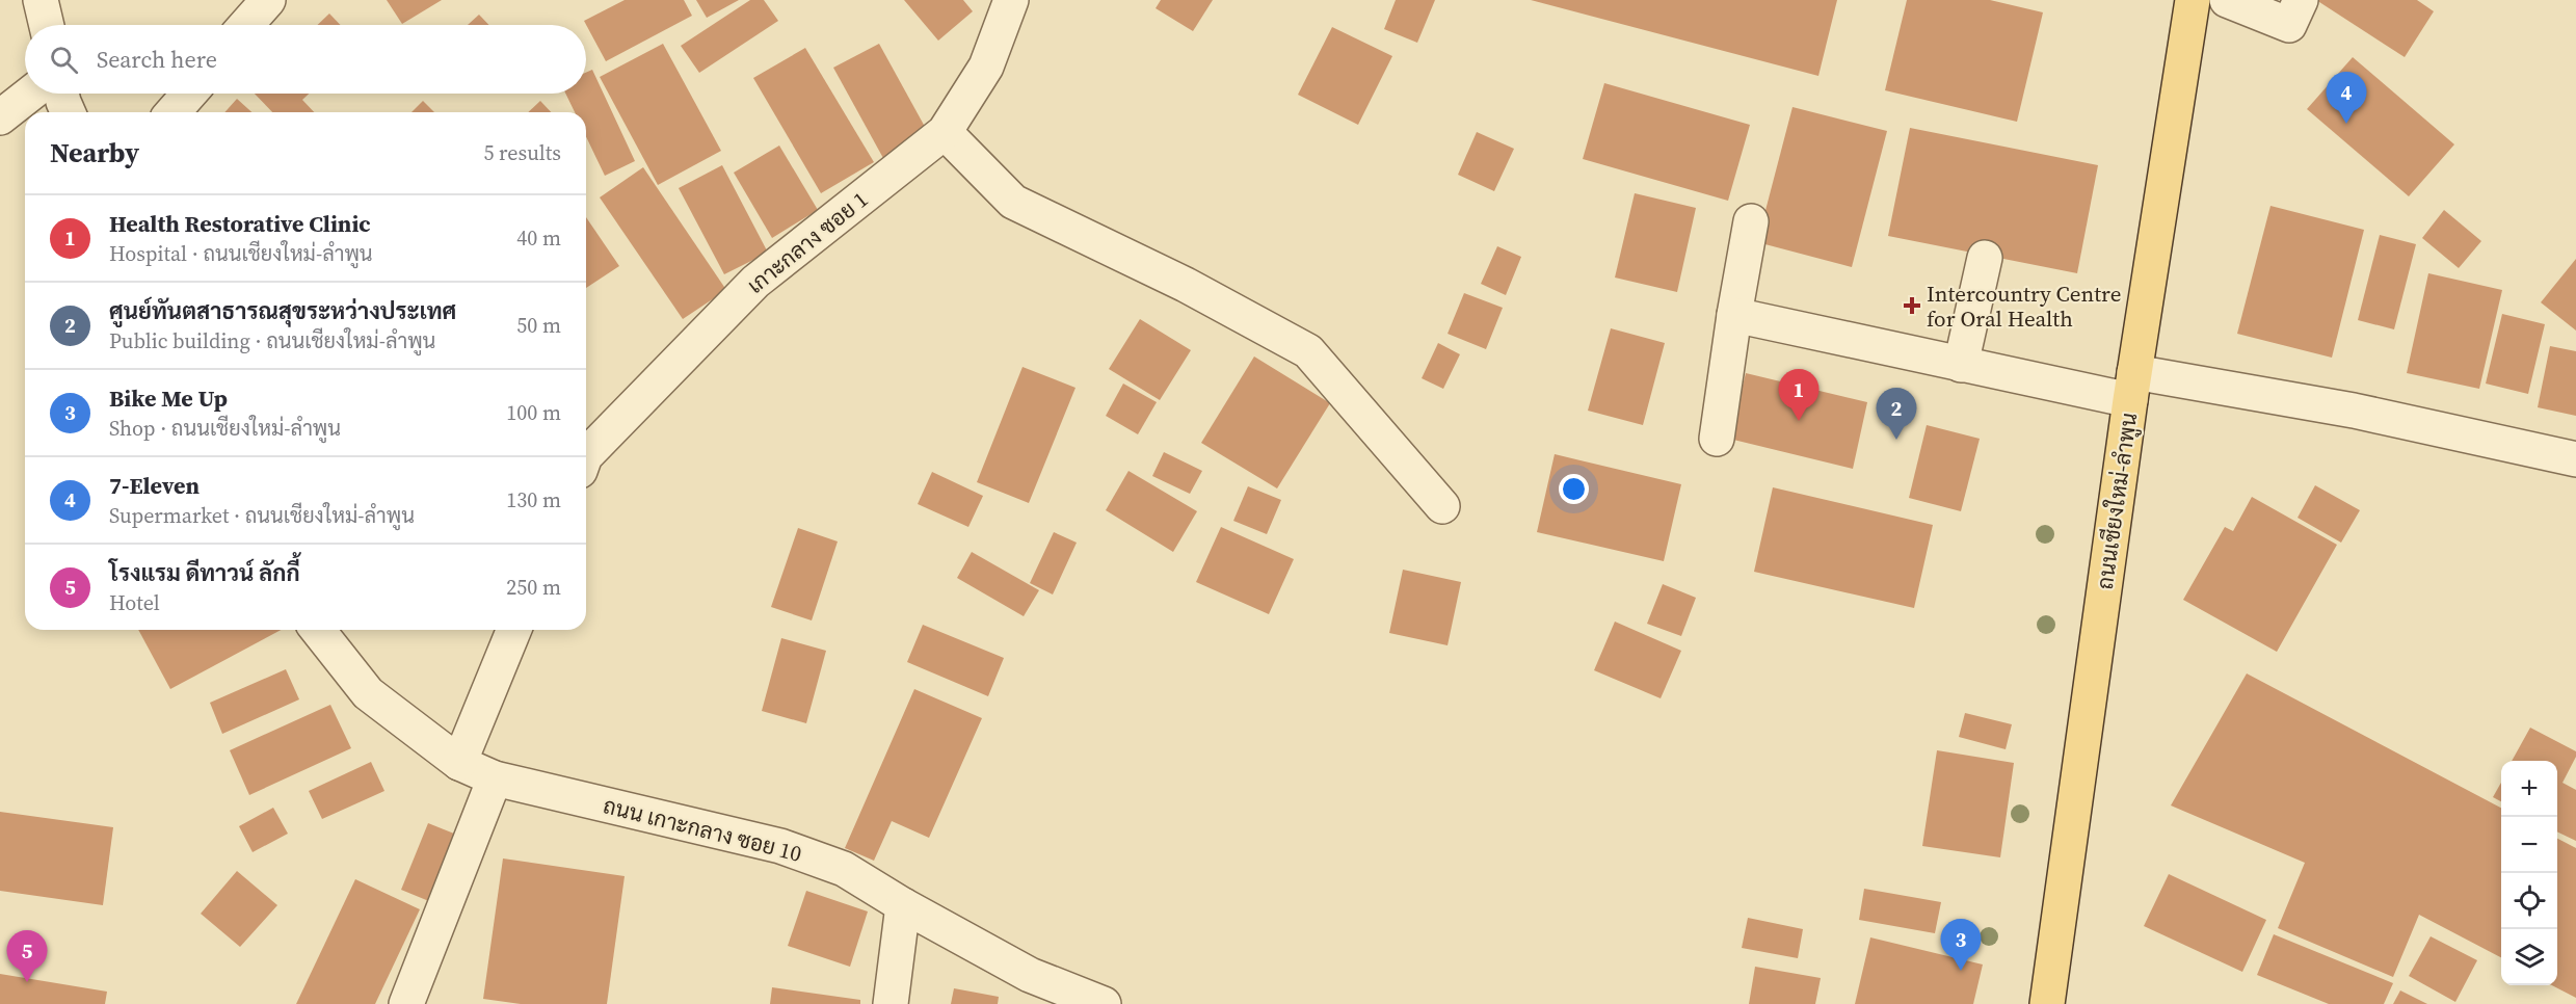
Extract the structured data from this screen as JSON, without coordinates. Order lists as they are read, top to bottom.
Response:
{
  "streets": {
    "main road": ["ถนนเชียงใหม่-ลำพูน"],
    "street": ["เกาะกลาง ซอย 1", "ถนน เกาะกลาง ซอย 10"]
  },
  "places": {
    "health": ["Intercountry Centre for Oral Health"]
  },
  "page": {
    "search": "Search here",
    "pins": [
      "4",
      "1",
      "2",
      "3",
      "5"
    ],
    "heading": ["Nearby", "5 results"],
    "list": [
      {
        "mark": "1",
        "name": "Health Restorative Clinic",
        "note": "Hospital · ถนนเชียงใหม่-ลำพูน",
        "value": "40 m"
      },
      {
        "mark": "2",
        "name": "ศูนย์ทันตสาธารณสุขระหว่างประเทศ",
        "note": "Public building · ถนนเชียงใหม่-ลำพูน",
        "value": "50 m"
      },
      {
        "mark": "3",
        "name": "Bike Me Up",
        "note": "Shop · ถนนเชียงใหม่-ลำพูน",
        "value": "100 m"
      },
      {
        "mark": "4",
        "name": "7-Eleven",
        "note": "Supermarket · ถนนเชียงใหม่-ลำพูน",
        "value": "130 m"
      },
      {
        "mark": "5",
        "name": "โรงแรม ดีทาวน์ ลักกี้",
        "note": "Hotel",
        "value": "250 m"
      }
    ],
    "map_buttons": ["+", "−"]
  }
}
